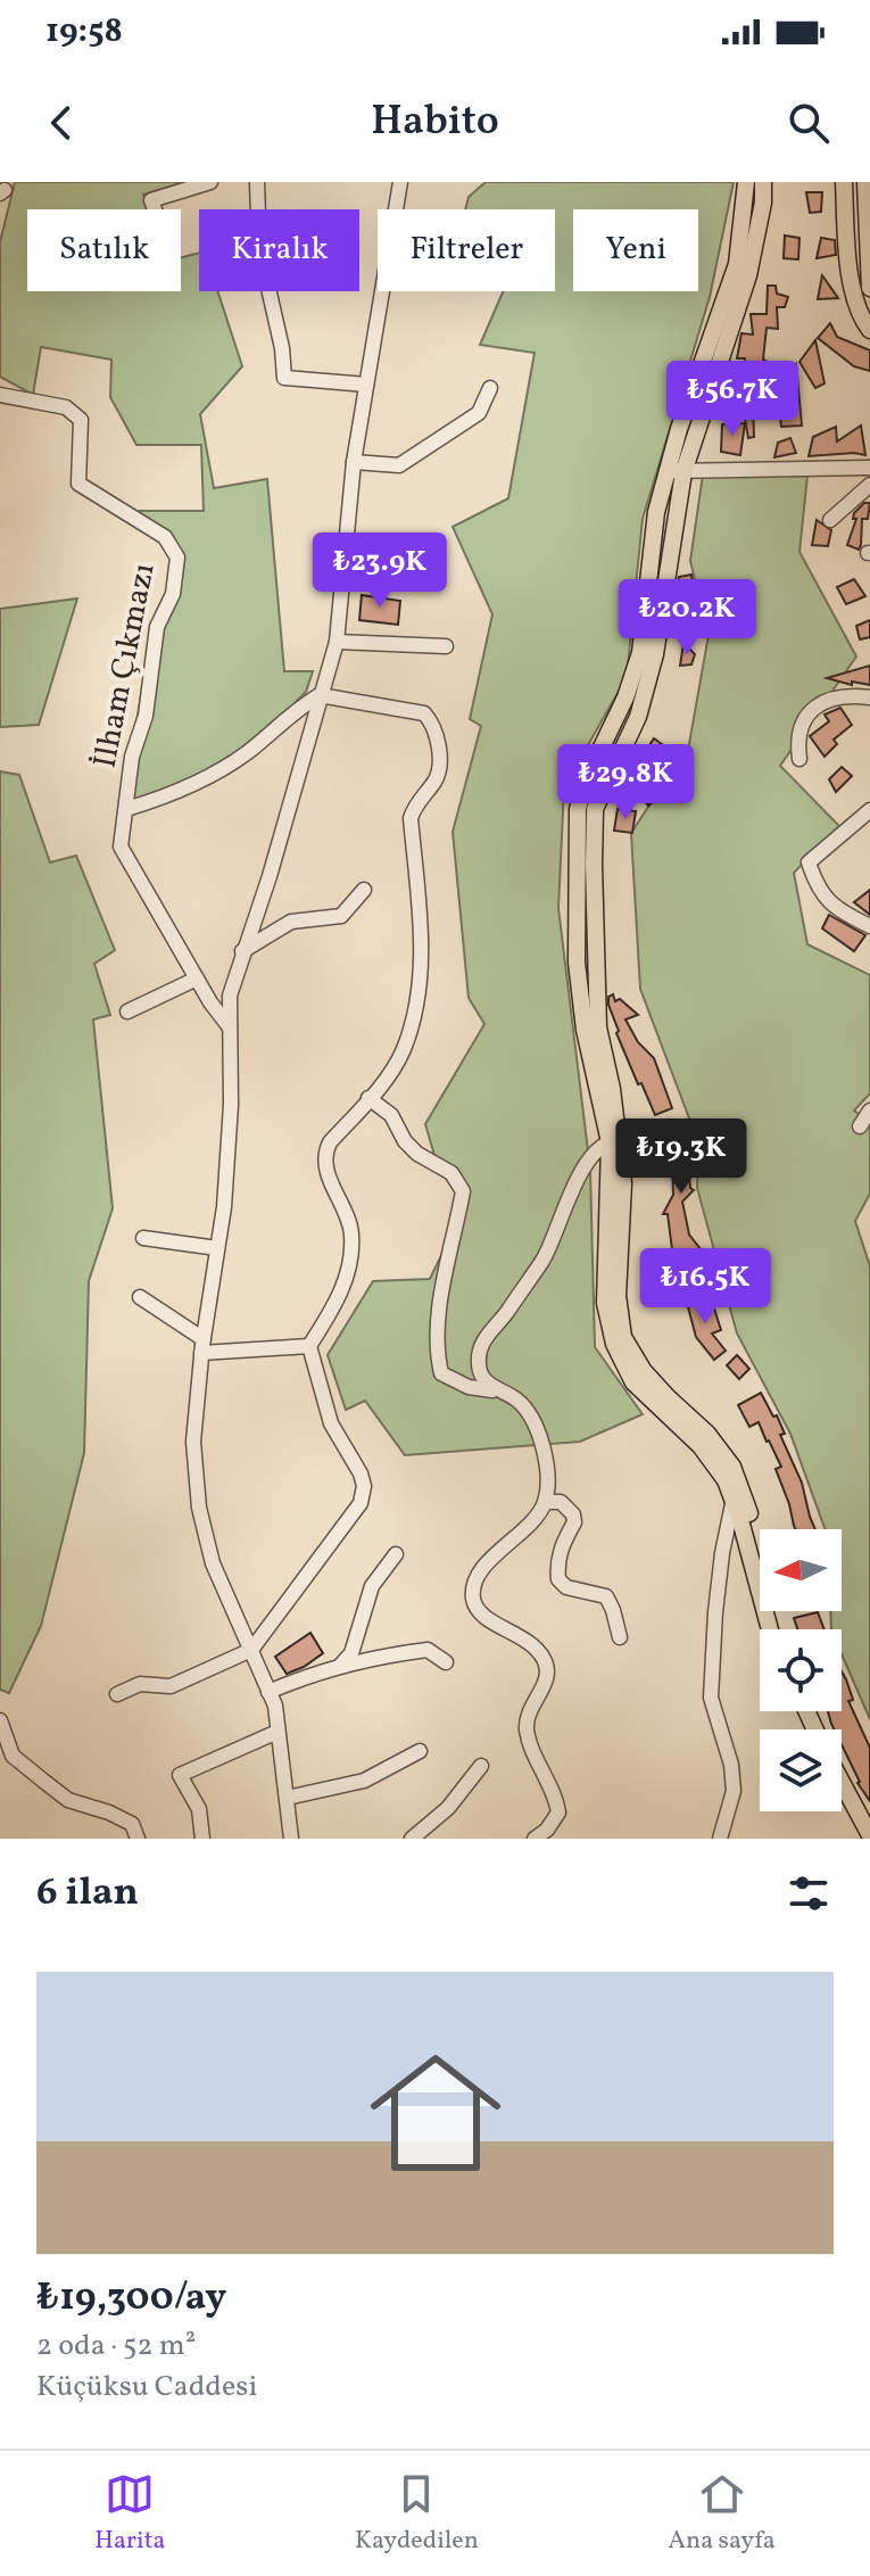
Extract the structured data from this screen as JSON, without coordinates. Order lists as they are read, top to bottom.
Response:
{
  "streets": {
    "street": ["İlham Çıkmazı"]
  },
  "north": "left",
  "page": {
    "status": "19:58",
    "header": "Habito",
    "chip": [
      "Satılık",
      "Kiralık",
      "Filtreler",
      "Yeni"
    ],
    "price": [
      "₺56.7K",
      "₺23.9K",
      "₺20.2K",
      "₺29.8K",
      "₺19.3K",
      "₺16.5K"
    ],
    "heading": "6 ilan",
    "list": [
      {
        "name": "₺19,300/ay",
        "note": "2 oda · 52 m² · Küçüksu Caddesi"
      }
    ],
    "tabs": ["Harita", "Kaydedilen", "Ana sayfa"]
  }
}
